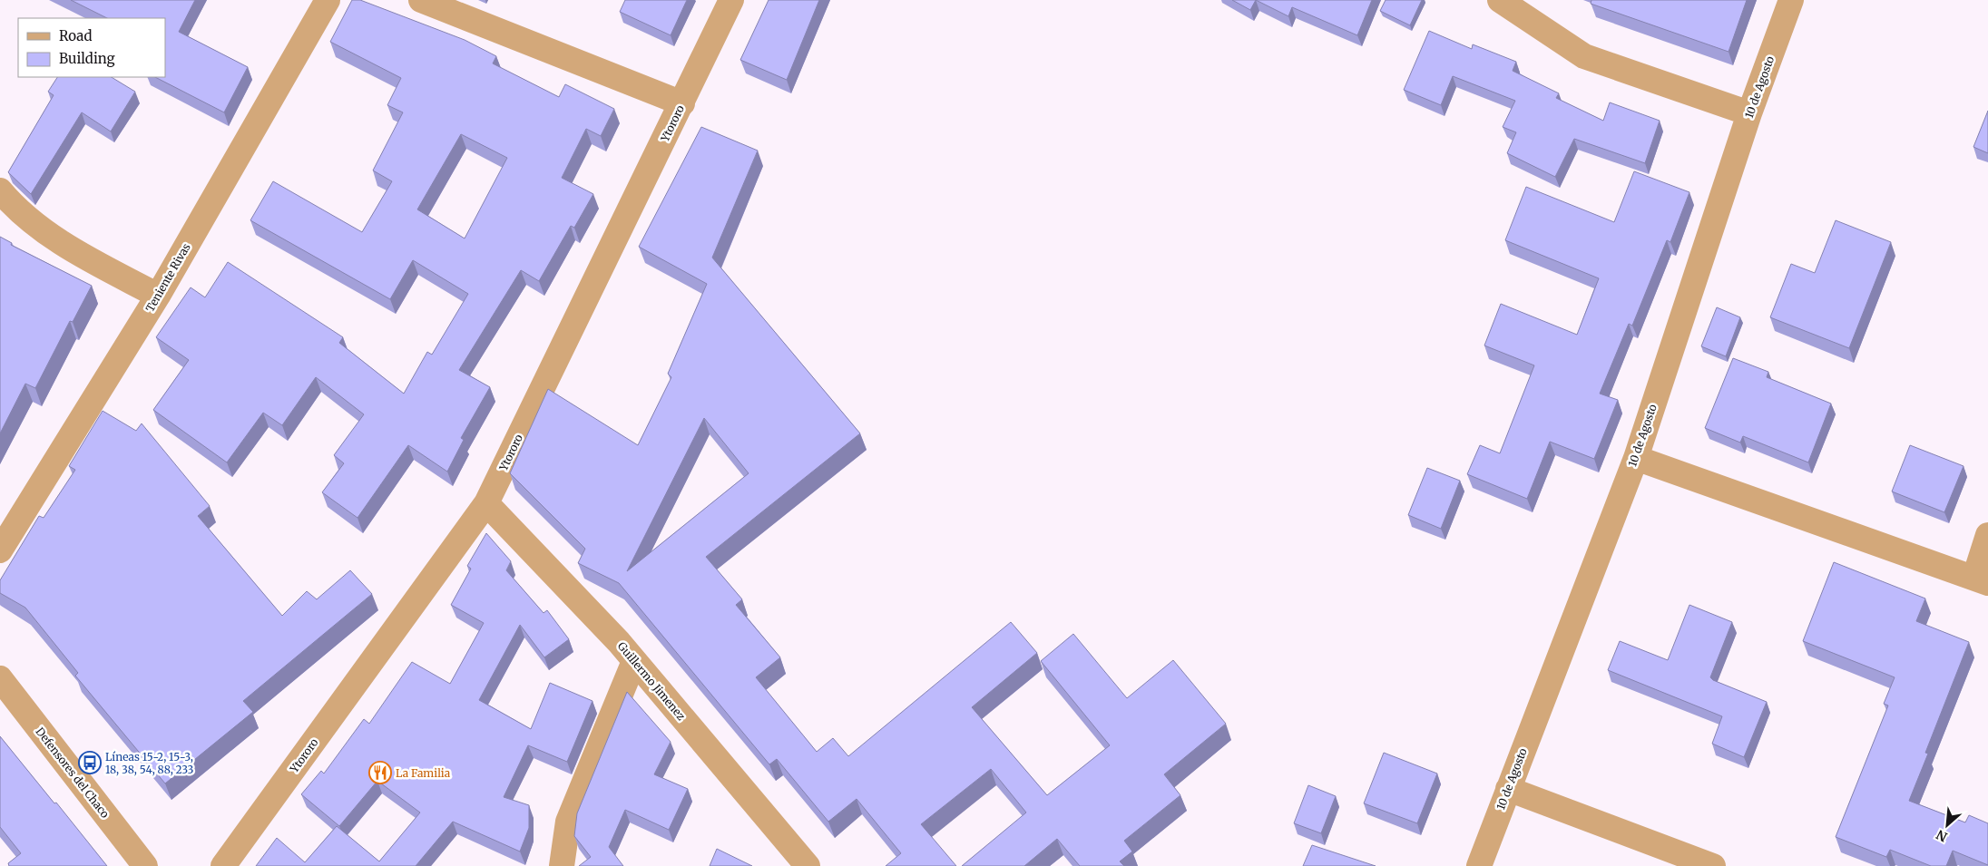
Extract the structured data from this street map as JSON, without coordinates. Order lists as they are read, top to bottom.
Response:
{
  "streets": {
    "street": [
      "10 de Agosto",
      "Ytororo",
      "Teniente Rivas",
      "Guillermo Jimenez",
      "Defensores del Chaco"
    ]
  },
  "crossings": [
    ["Ytororo", "Guillermo Jimenez"]
  ],
  "places": {
    "bus stop": ["Líneas 15-2, 15-3, 18, 38, 54, 88, 233"],
    "restaurant": ["La Familia"]
  },
  "legend": ["Road", "Building"],
  "north": "bottom left"
}
